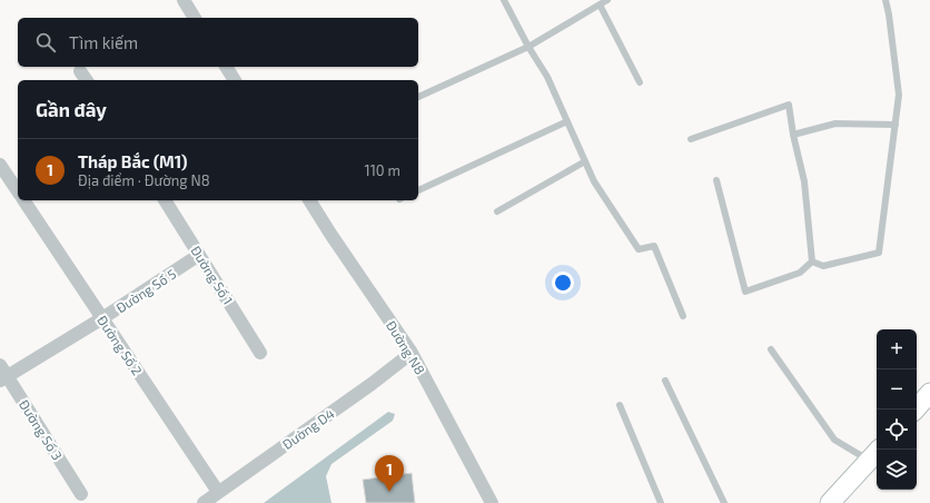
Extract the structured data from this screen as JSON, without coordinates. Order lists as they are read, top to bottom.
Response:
{
  "streets": {
    "street": [
      "Đường Số 1",
      "Đường Số 5",
      "Đường Số 2",
      "Đường N8",
      "Đường D4",
      "Đường Số 3"
    ]
  },
  "crossings": [
    ["Đường Số 1", "Đường Số 5"],
    ["Đường Số 5", "Đường Số 2"],
    ["Đường Số 5", "Đường Số 3"],
    ["Đường Số 2", "Đường D4"],
    ["Đường N8", "Đường D4"]
  ],
  "page": {
    "search": "Tìm kiếm",
    "heading": "Gần đây",
    "list": [
      {
        "mark": "1",
        "name": "Tháp Bắc (M1)",
        "note": "Địa điểm · Đường N8",
        "value": "110 m"
      }
    ],
    "map_buttons": ["+", "−"],
    "pins": "1"
  }
}
